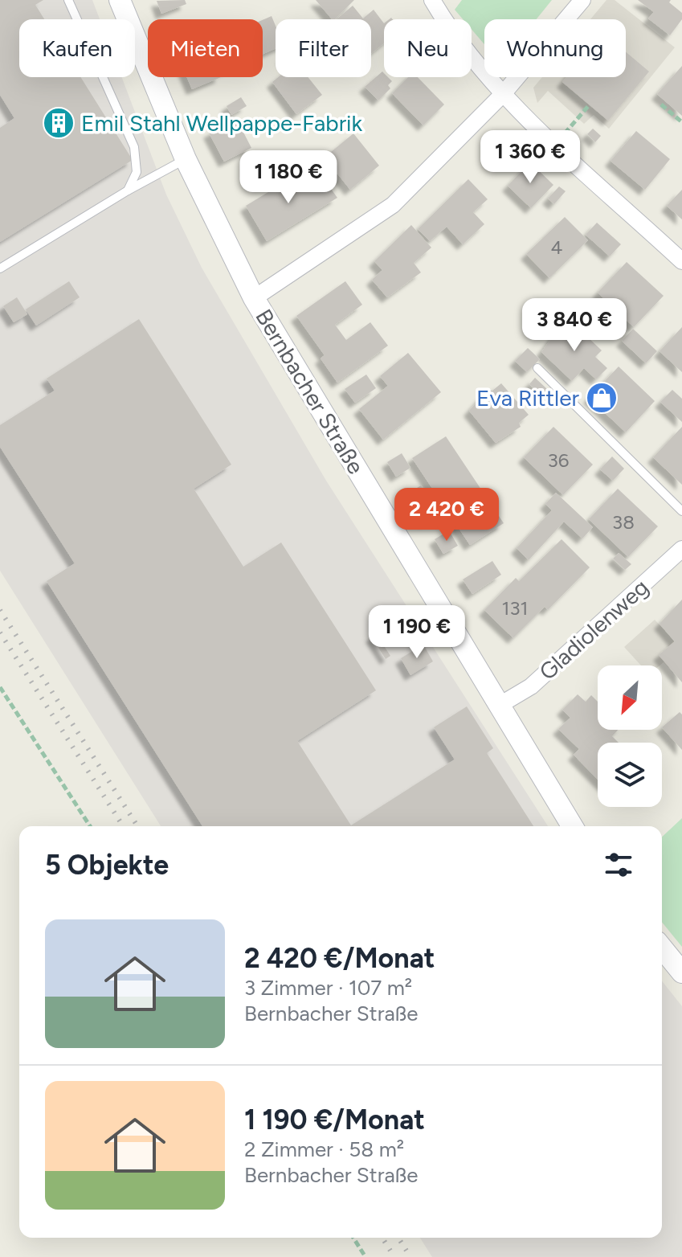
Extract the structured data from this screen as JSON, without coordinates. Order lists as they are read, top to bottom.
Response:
{
  "streets": {
    "street": ["Bernbacher Straße", "Gladiolenweg"]
  },
  "crossings": [
    ["Bernbacher Straße", "Gladiolenweg"]
  ],
  "places": {
    "building": ["Emil Stahl Wellpappe-Fabrik"],
    "shop": ["Eva Rittler"]
  },
  "house_numbers": [
    "4",
    "36",
    "38",
    "131"
  ],
  "north": "bottom left",
  "page": {
    "chip": [
      "Kaufen",
      "Mieten",
      "Filter",
      "Neu",
      "Wohnung"
    ],
    "price": [
      "1 360 €",
      "1 180 €",
      "3 840 €",
      "2 420 €",
      "1 190 €"
    ],
    "heading": "5 Objekte",
    "list": [
      {
        "name": "2 420 €/Monat",
        "note": "3 Zimmer · 107 m² · Bernbacher Straße"
      },
      {
        "name": "1 190 €/Monat",
        "note": "2 Zimmer · 58 m² · Bernbacher Straße"
      }
    ]
  }
}
